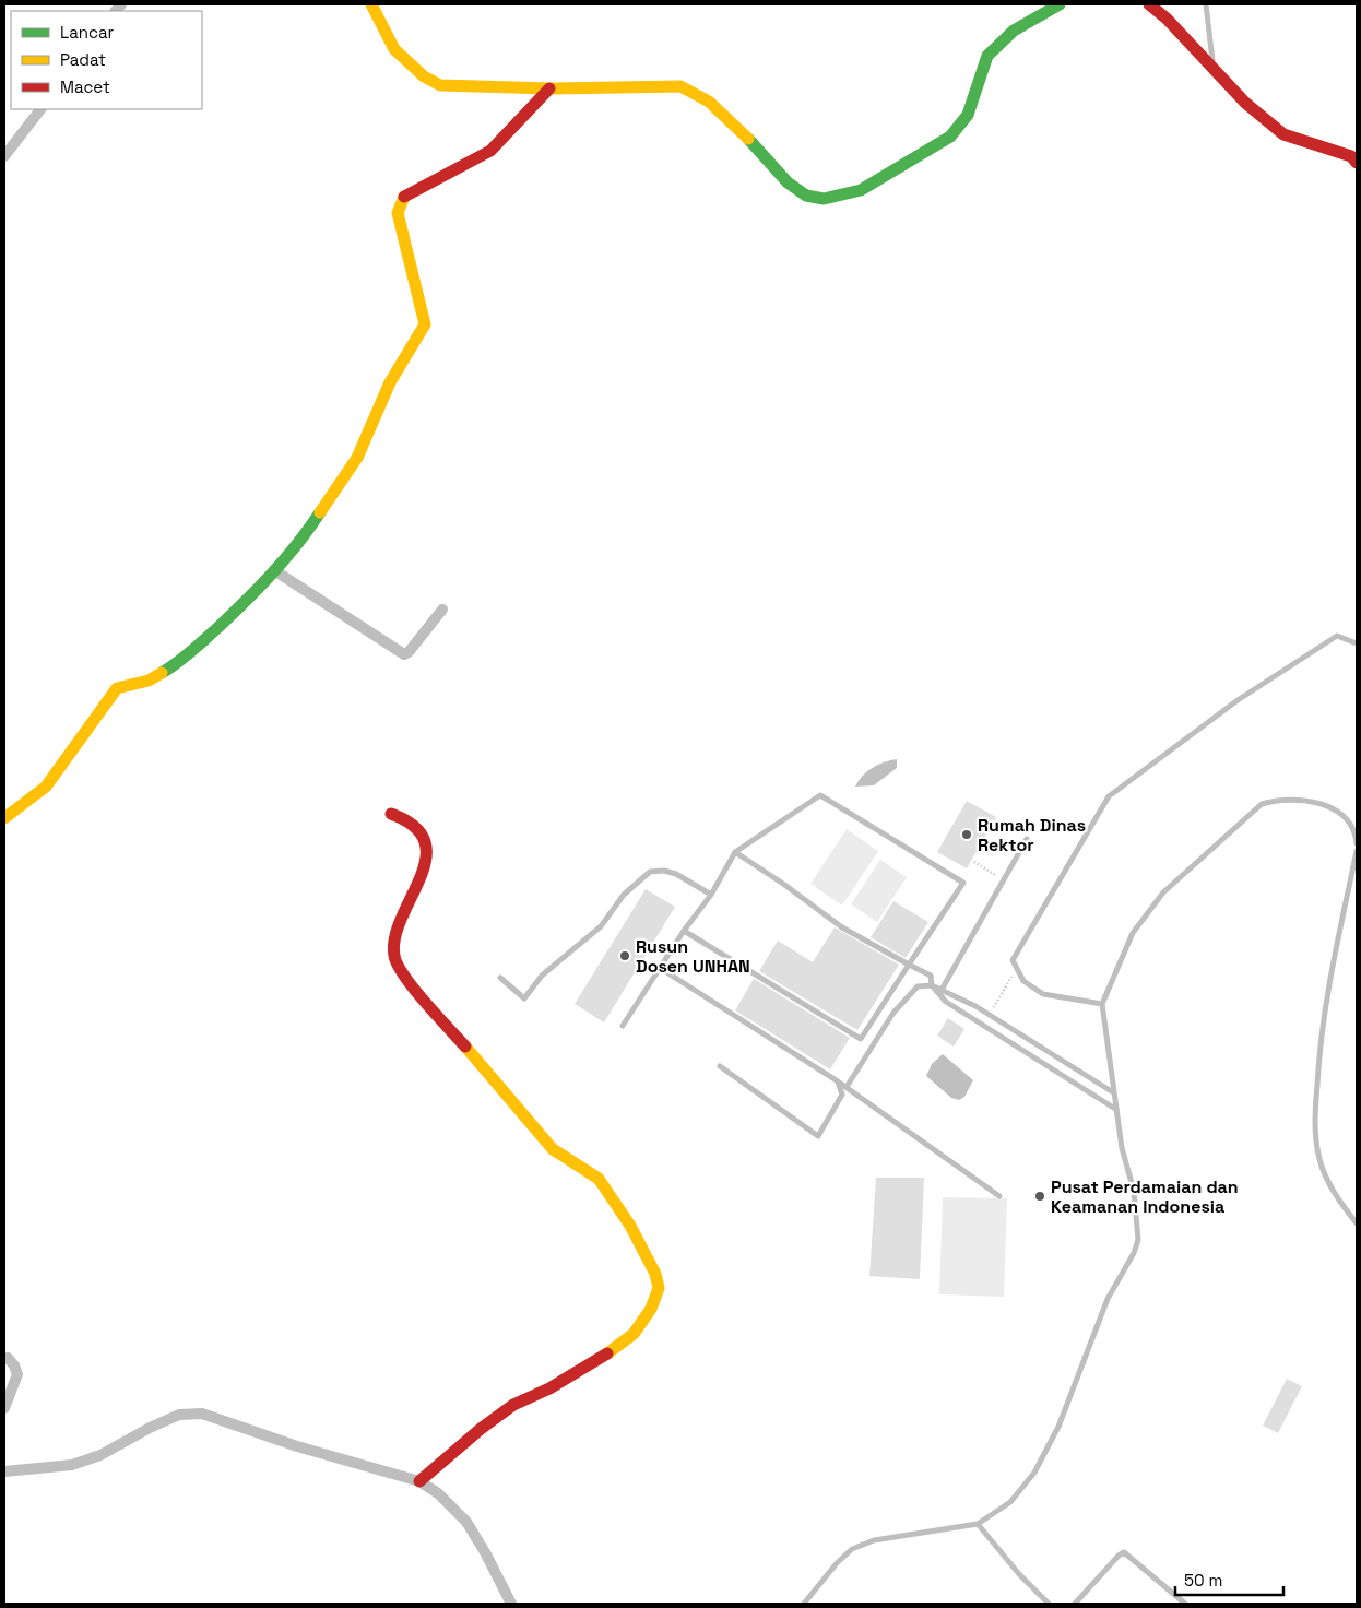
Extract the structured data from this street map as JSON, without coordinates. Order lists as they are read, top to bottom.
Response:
{
  "places": ["Rumah Dinas Rektor", "Rusun Dosen UNHAN", "Pusat Perdamaian dan Keamanan Indonesia"],
  "legend": ["Lancar", "Padat", "Macet"],
  "scale_bar": "50 m"
}
